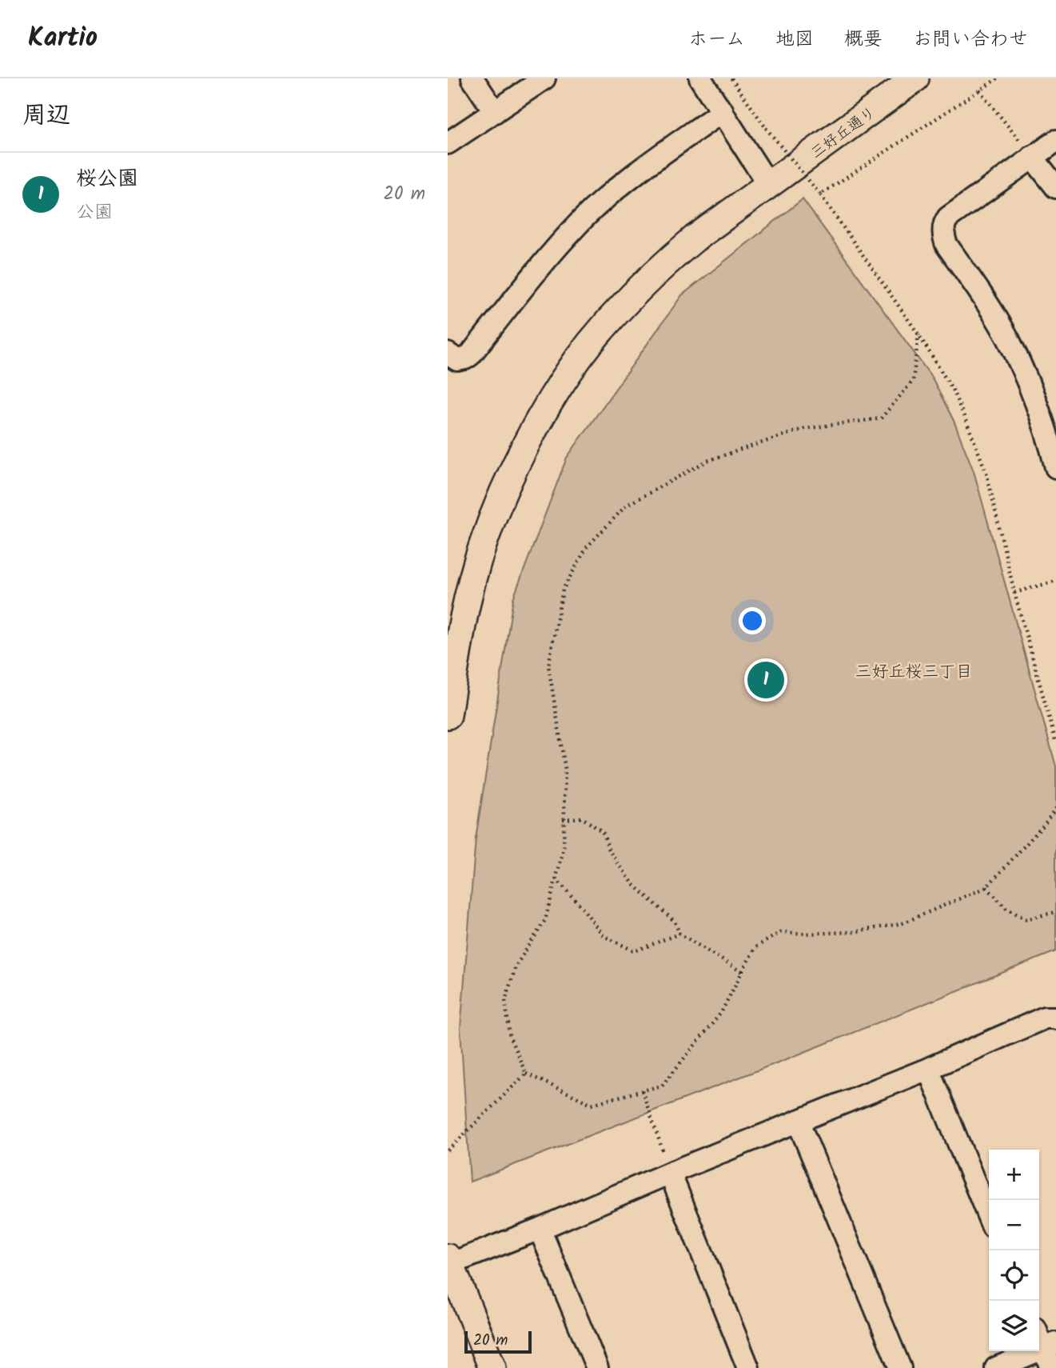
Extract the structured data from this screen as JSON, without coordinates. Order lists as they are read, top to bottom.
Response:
{
  "streets": {
    "street": ["三好丘通り"]
  },
  "districts": ["三好丘桜三丁目"],
  "scale_bar": "20 m",
  "page": {
    "header": "Kartio",
    "nav": [
      "ホーム",
      "地図",
      "概要",
      "お問い合わせ"
    ],
    "heading": "周辺",
    "list": [
      {
        "mark": "1",
        "name": "桜公園",
        "note": "公園",
        "value": "20 m"
      }
    ],
    "pins": "1",
    "map_buttons": ["+", "−"],
    "scale": "20 m"
  }
}
